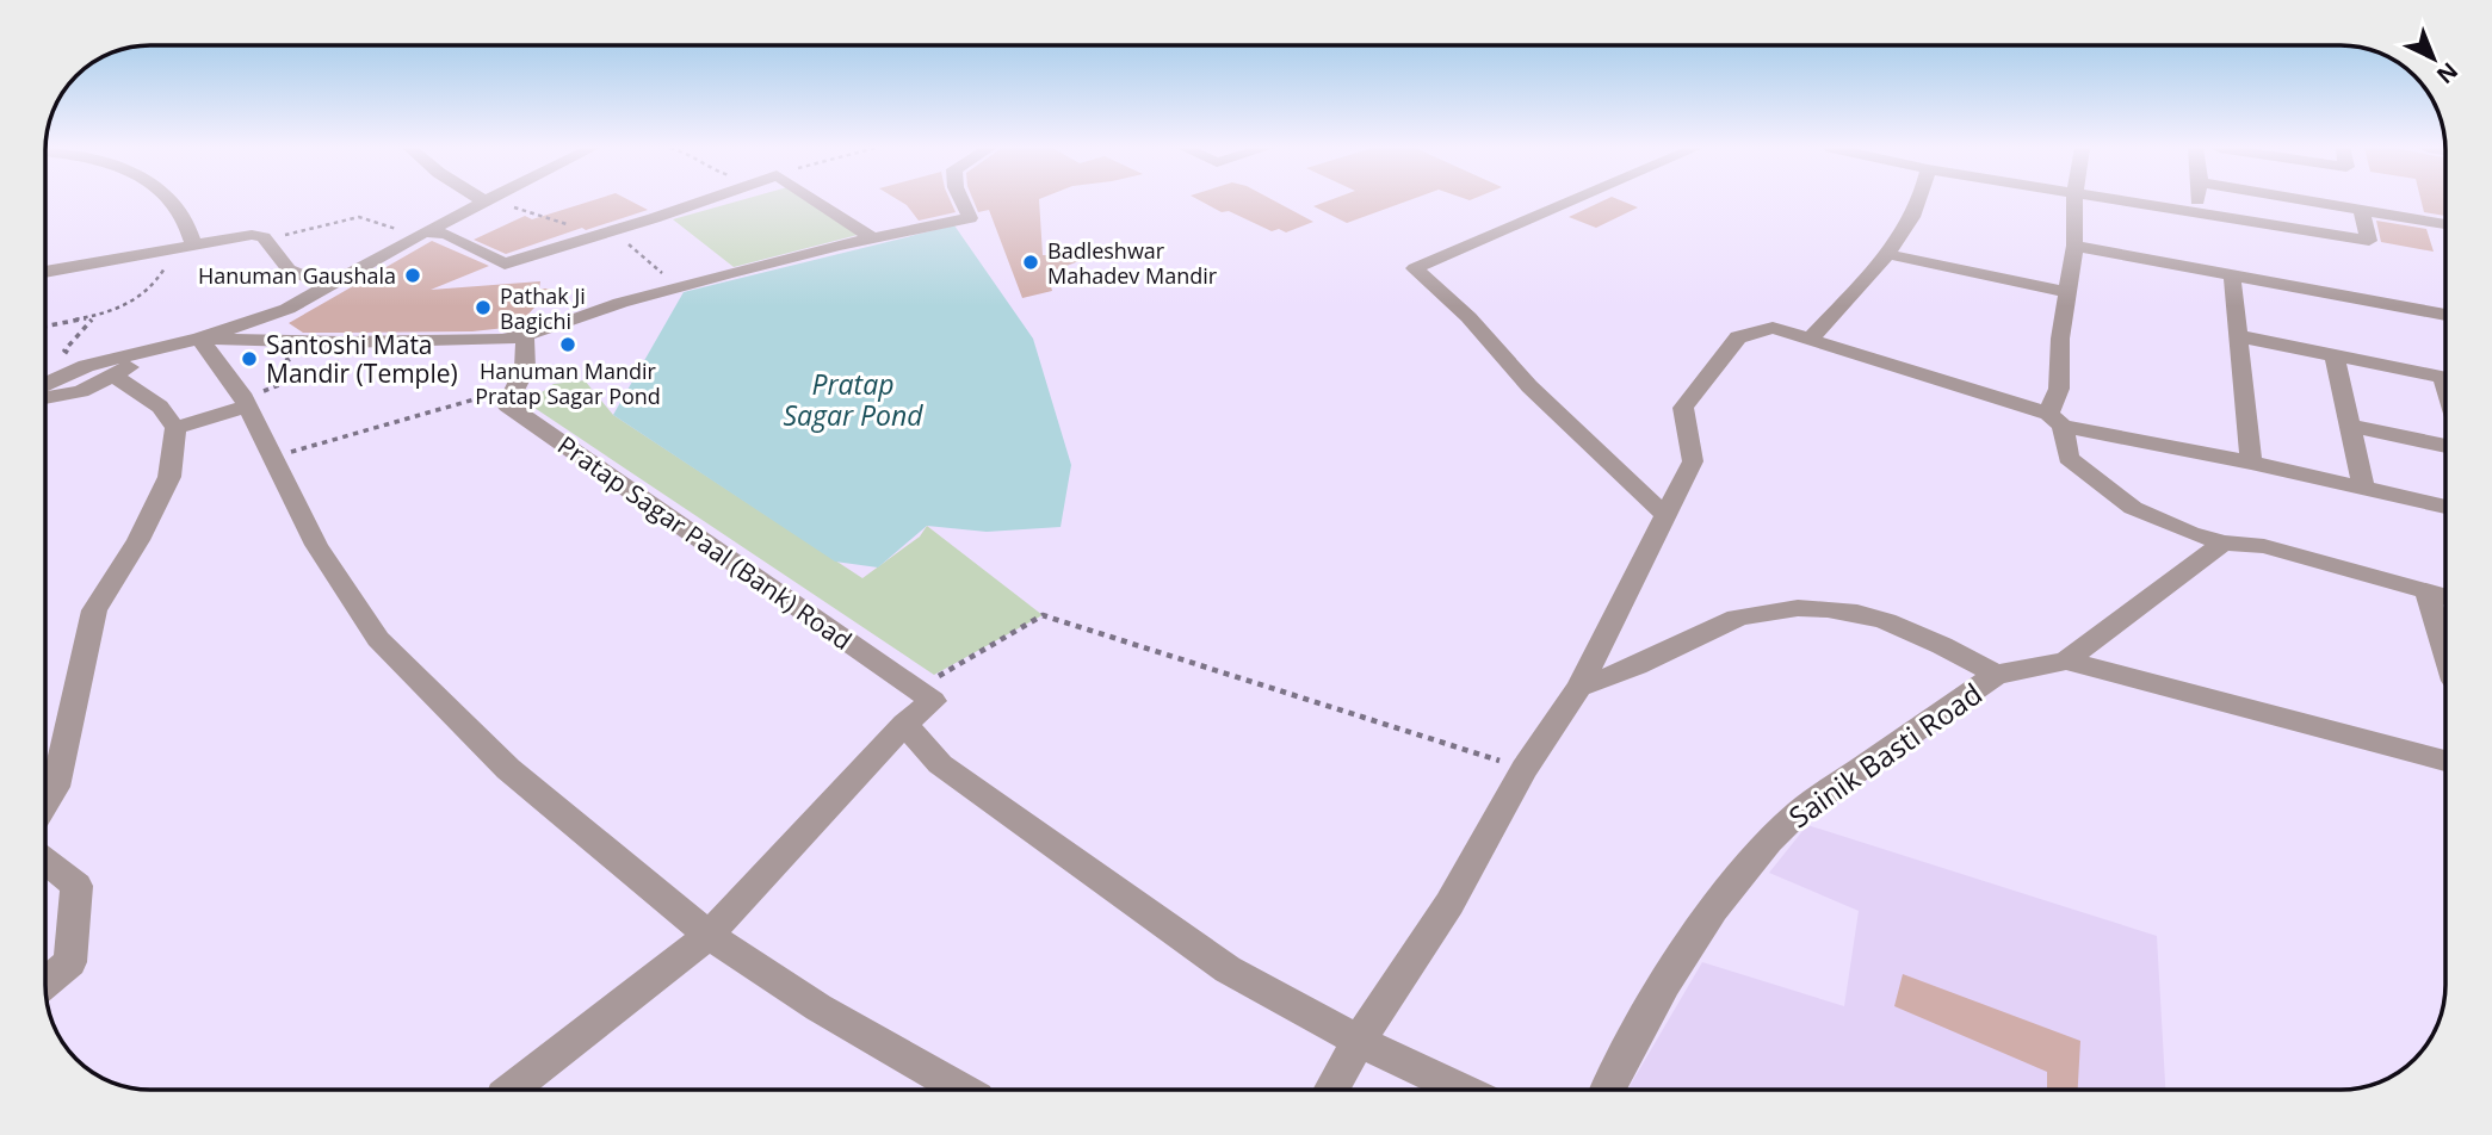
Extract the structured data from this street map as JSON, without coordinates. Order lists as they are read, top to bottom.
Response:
{
  "streets": {
    "street": ["Pratap Sagar Paal (Bank) Road", "Sainik Basti Road"]
  },
  "water": ["Pratap Sagar Pond"],
  "places": [
    "Badleshwar Mahadev Mandir",
    "Hanuman Gaushala",
    "Pathak Ji Bagichi",
    "Hanuman Mandir Pratap Sagar Pond",
    "Santoshi Mata Mandir (Temple)"
  ],
  "north": "bottom right"
}
